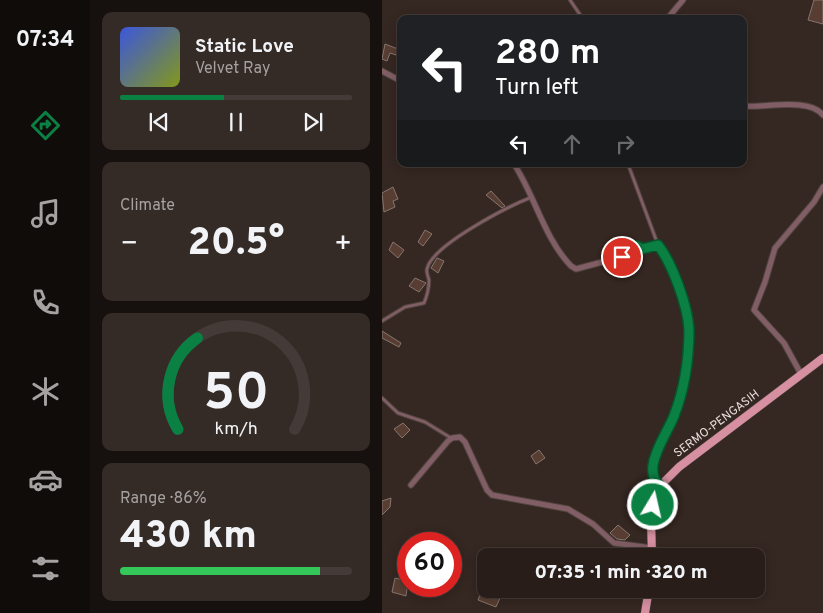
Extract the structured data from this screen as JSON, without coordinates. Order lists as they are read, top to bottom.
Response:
{
  "streets": {
    "main road": ["SERMO-PENGASIH"]
  },
  "page": {
    "tabs": "07:34",
    "turn": ["280 m", "Turn left"],
    "song": ["Static Love", "Velvet Ray"],
    "tile": [
      "Climate",
      ["Range · 86%", "430 km"]
    ],
    "heat": ["−", "20.5°", "+"],
    "limit": "60",
    "trip": "07:35 · 1 min · 320 m",
    "gauge": ["50", "km/h"]
  }
}
